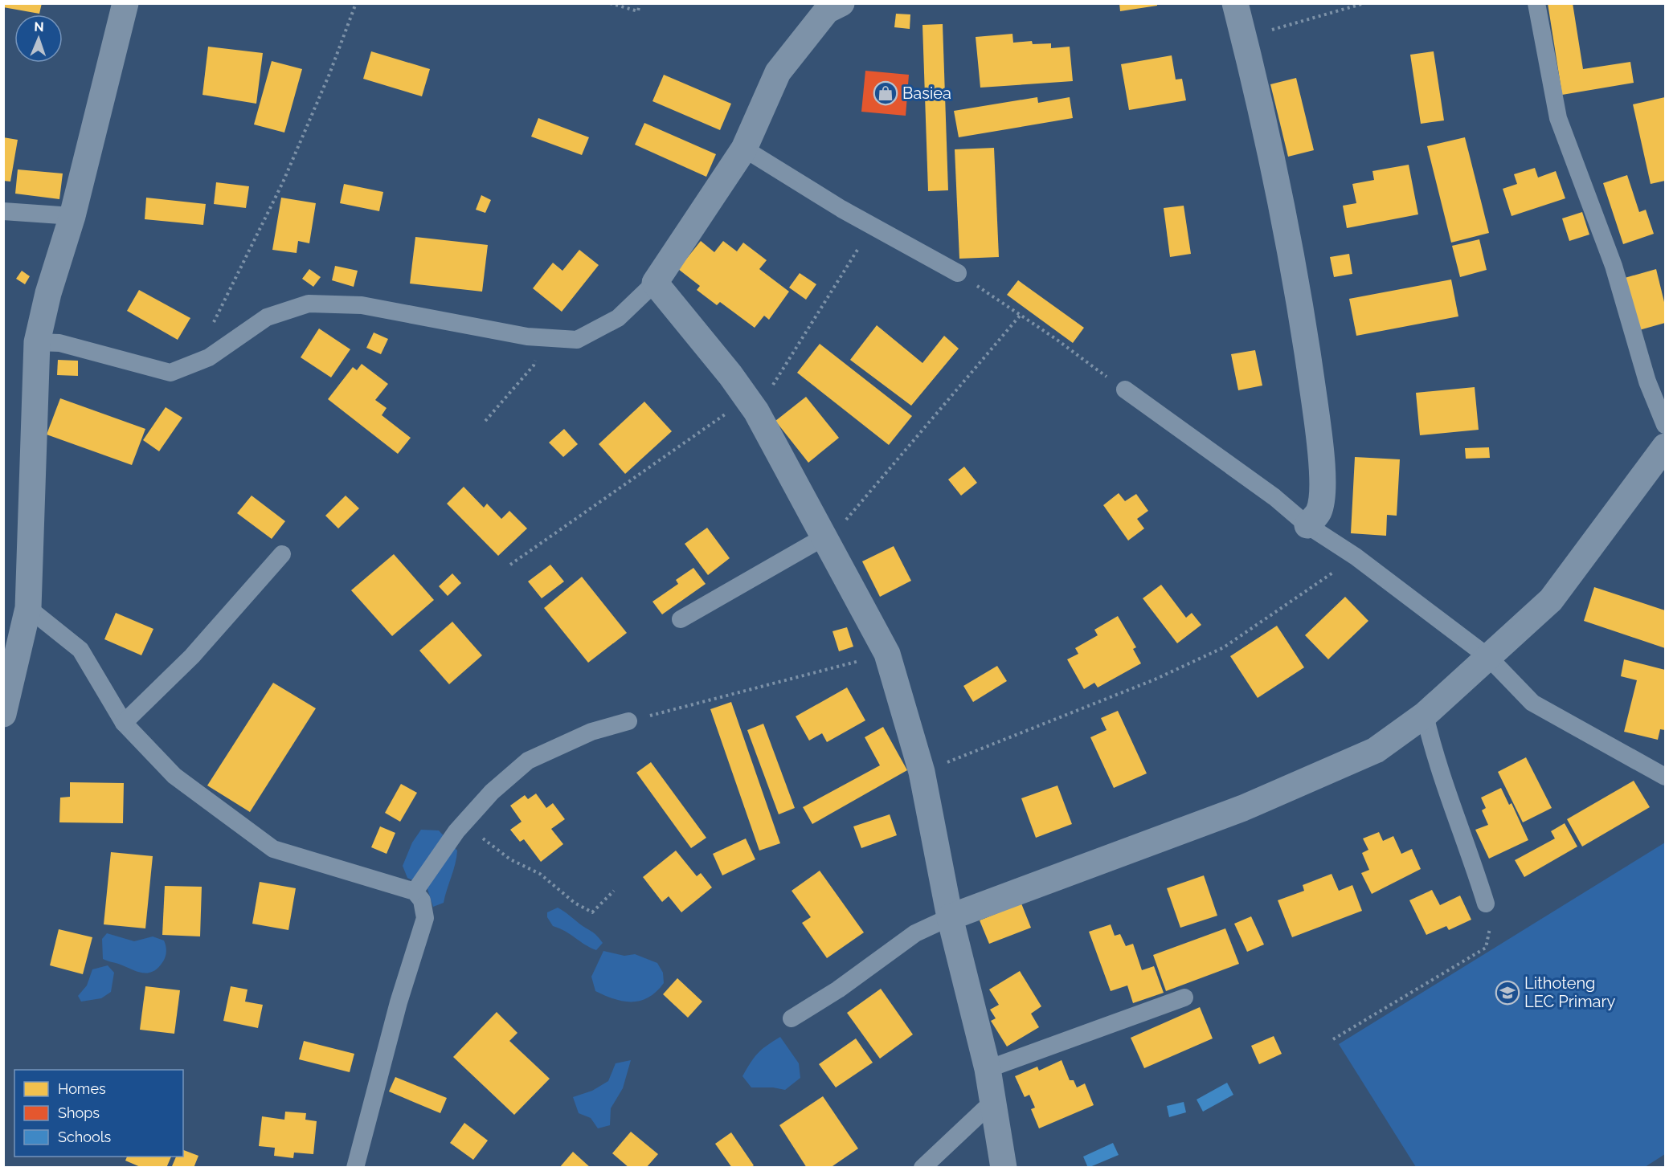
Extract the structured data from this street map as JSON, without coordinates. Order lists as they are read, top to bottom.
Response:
{
  "places": {
    "shop": ["Basiea"],
    "school or university": ["Lithoteng LEC Primary"]
  },
  "legend": ["Homes", "Shops", "Schools"],
  "north": "top"
}
